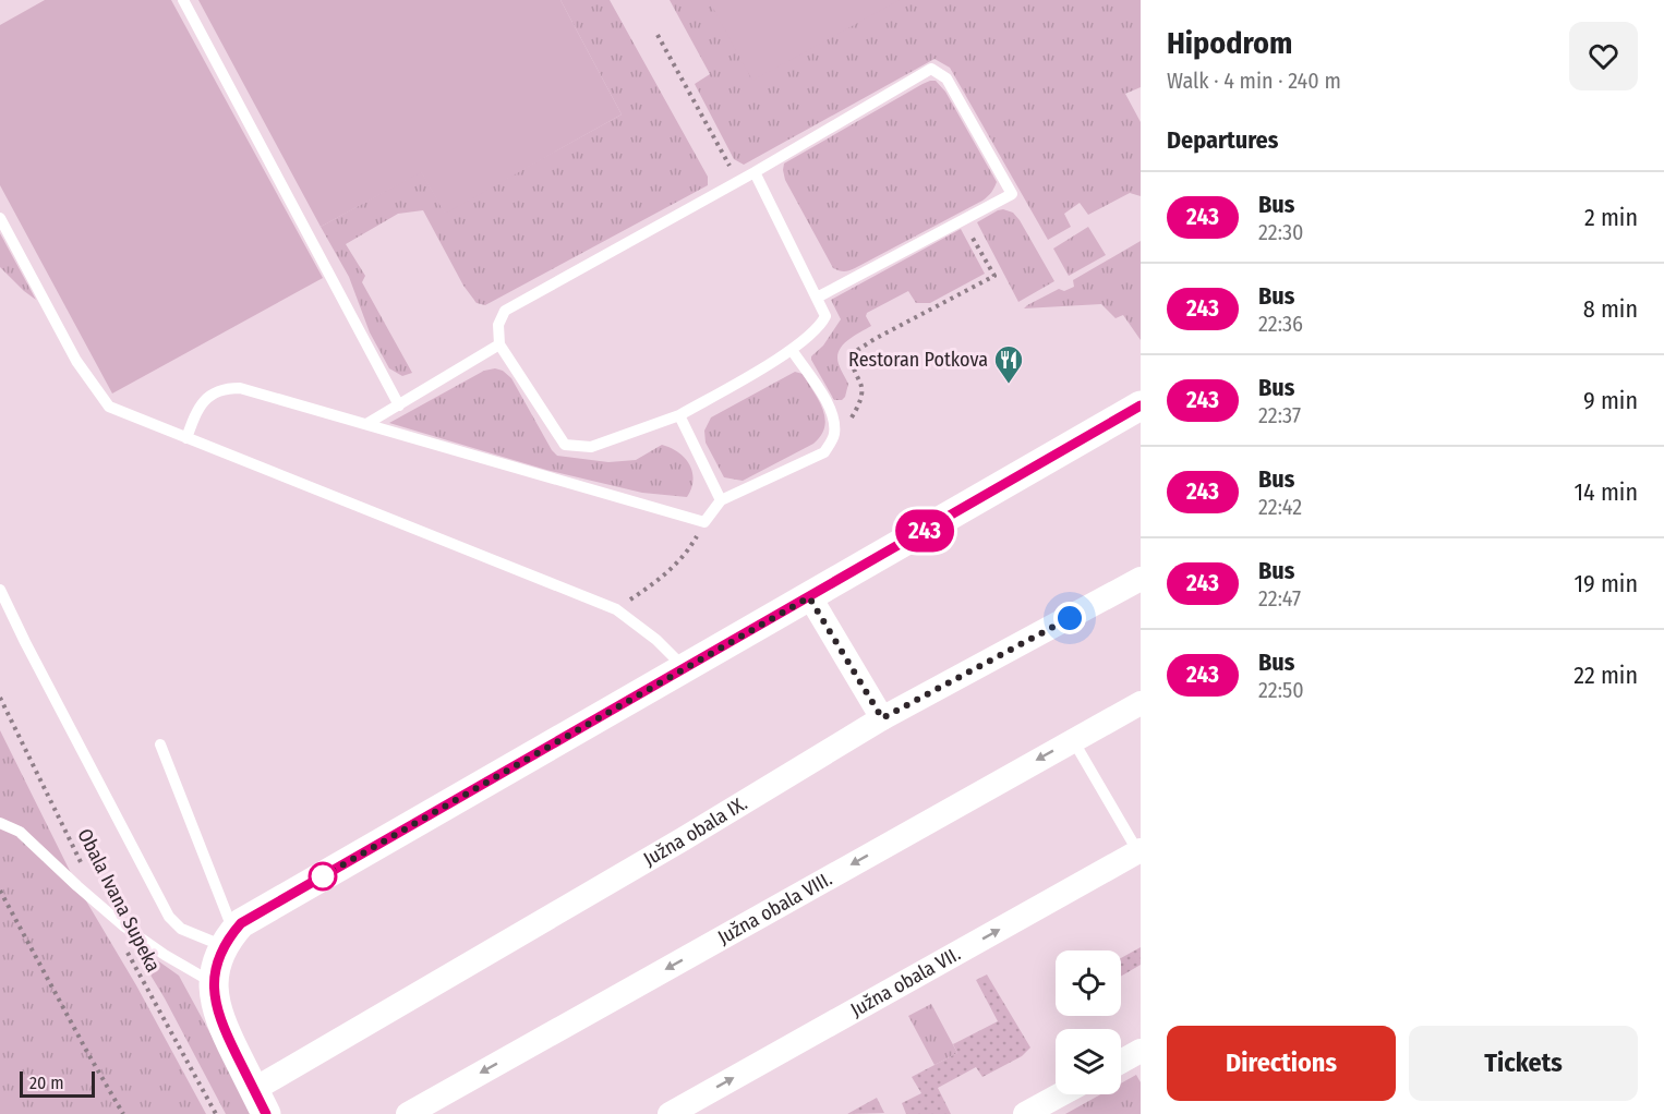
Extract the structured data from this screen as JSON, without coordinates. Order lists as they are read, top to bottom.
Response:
{
  "streets": {
    "street": ["Južna obala IX.", "Južna obala VIII.", "Južna obala VII."],
    "path": ["Obala Ivana Supeka"]
  },
  "one_way": ["Južna obala VIII.", "Južna obala VII."],
  "places": {
    "restaurant": ["Restoran Potkova"]
  },
  "lines": ["bus line 243"],
  "scale_bar": "20 m",
  "page": {
    "on_map": "243",
    "heading": [
      ["Hipodrom", "Walk · 4 min · 240 m"],
      "Departures"
    ],
    "list": [
      {
        "mark": "243",
        "name": "Bus",
        "note": "22:30",
        "value": "2 min"
      },
      {
        "mark": "243",
        "name": "Bus",
        "note": "22:36",
        "value": "8 min"
      },
      {
        "mark": "243",
        "name": "Bus",
        "note": "22:37",
        "value": "9 min"
      },
      {
        "mark": "243",
        "name": "Bus",
        "note": "22:42",
        "value": "14 min"
      },
      {
        "mark": "243",
        "name": "Bus",
        "note": "22:47",
        "value": "19 min"
      },
      {
        "mark": "243",
        "name": "Bus",
        "note": "22:50",
        "value": "22 min"
      }
    ],
    "buttons": ["Directions", "Tickets"],
    "scale": "20 m"
  }
}
